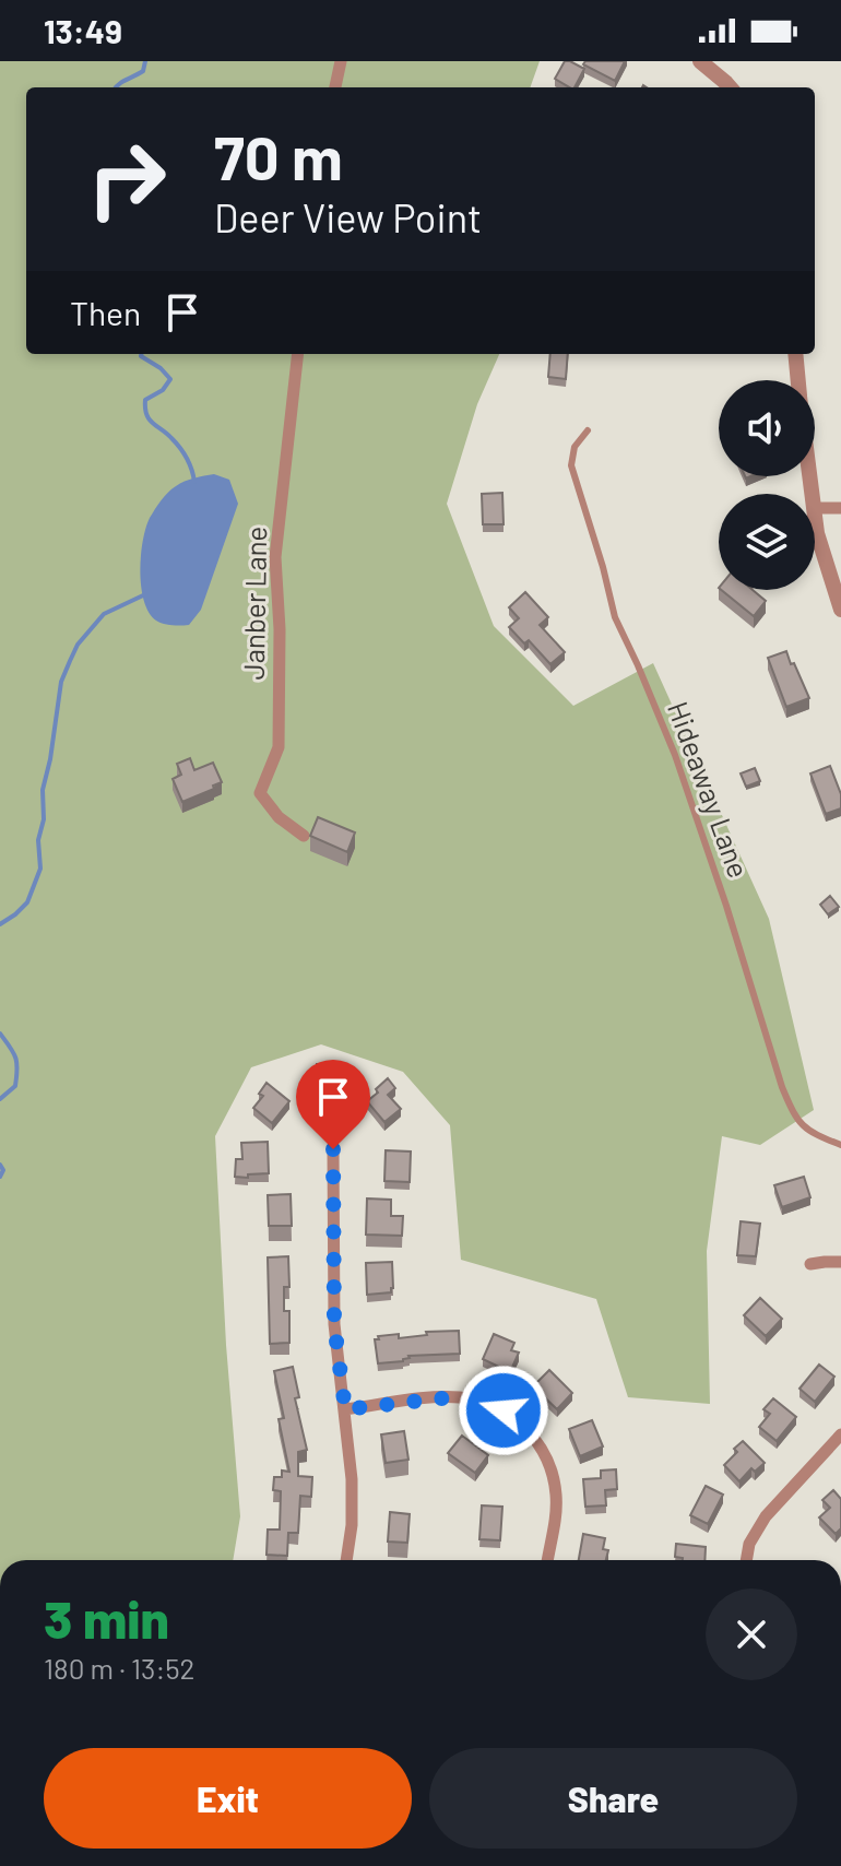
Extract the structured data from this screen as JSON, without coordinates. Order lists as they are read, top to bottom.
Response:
{
  "streets": {
    "street": ["Janber Lane"],
    "lane": ["Hideaway Lane"]
  },
  "page": {
    "status": "13:49",
    "turn": ["70 m", "Deer View Point"],
    "then": "Then",
    "heading": ["3 min", "180 m · 13:52"],
    "buttons": ["Exit", "Share"]
  }
}
